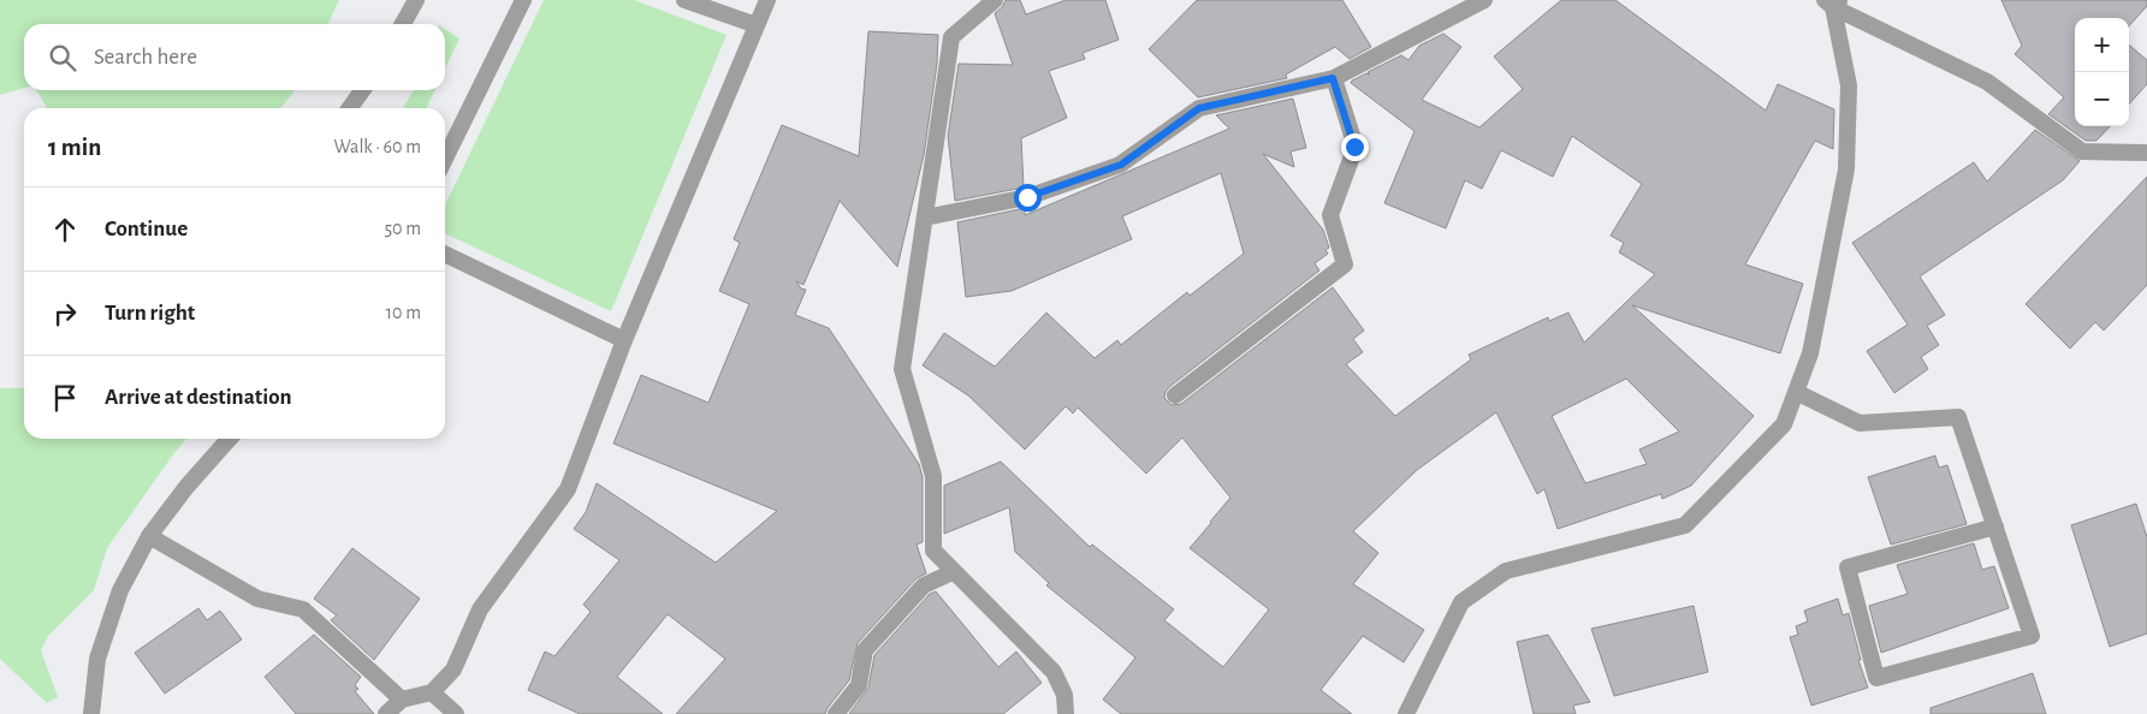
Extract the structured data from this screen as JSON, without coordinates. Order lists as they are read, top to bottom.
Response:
{
  "page": {
    "map_buttons": ["+", "−"],
    "search": "Search here",
    "heading": ["1 min", "Walk · 60 m"],
    "list": [
      ["Continue", "50 m"],
      ["Turn right", "10 m"],
      "Arrive at destination"
    ]
  }
}
